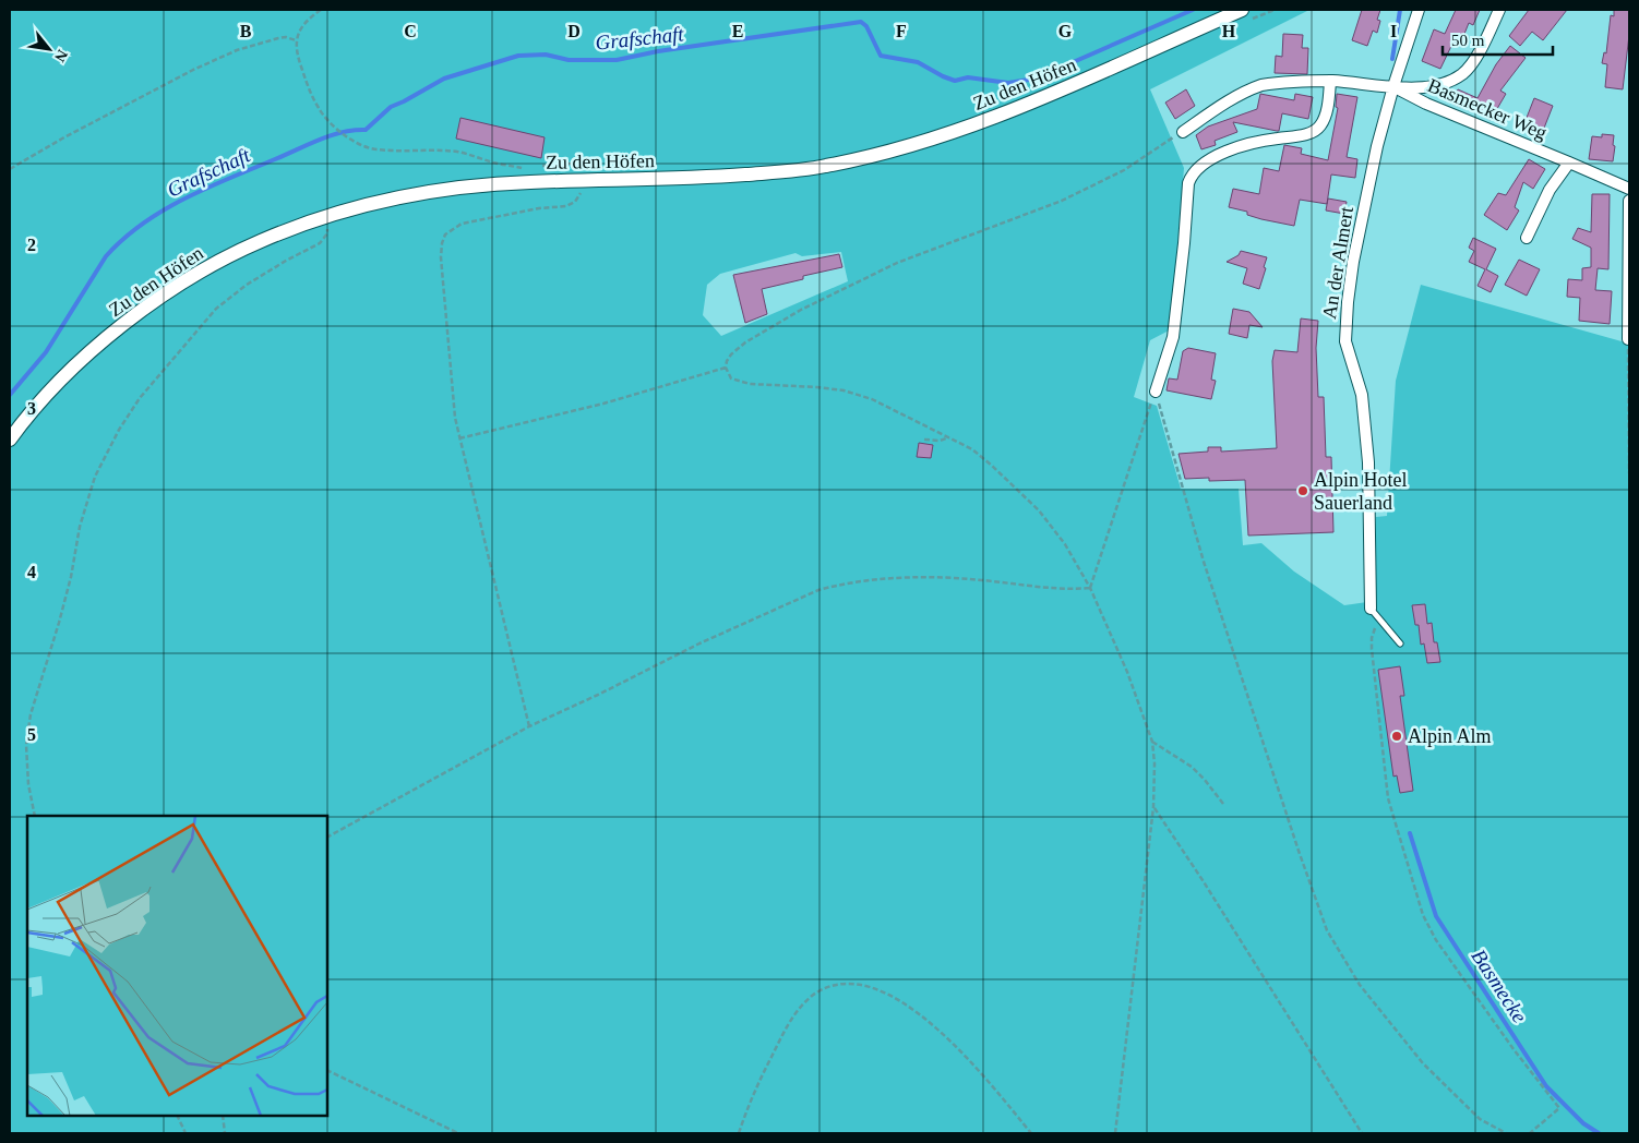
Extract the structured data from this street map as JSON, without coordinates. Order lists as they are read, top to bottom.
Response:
{
  "streets": {
    "street": ["Zu den Höfen", "Basmecker Weg", "An der Almert"]
  },
  "crossings": [
    ["Basmecker Weg", "An der Almert"]
  ],
  "water": ["Grafschaft", "Basmecke"],
  "places": ["Alpin Hotel Sauerland", "Alpin Alm"],
  "scale_bar": "50 m",
  "north": "bottom right",
  "grid": {
    "columns": [
      "B",
      "C",
      "D",
      "E",
      "F",
      "G",
      "H",
      "I"
    ],
    "rows": [
      "2",
      "3",
      "4",
      "5"
    ]
  }
}
